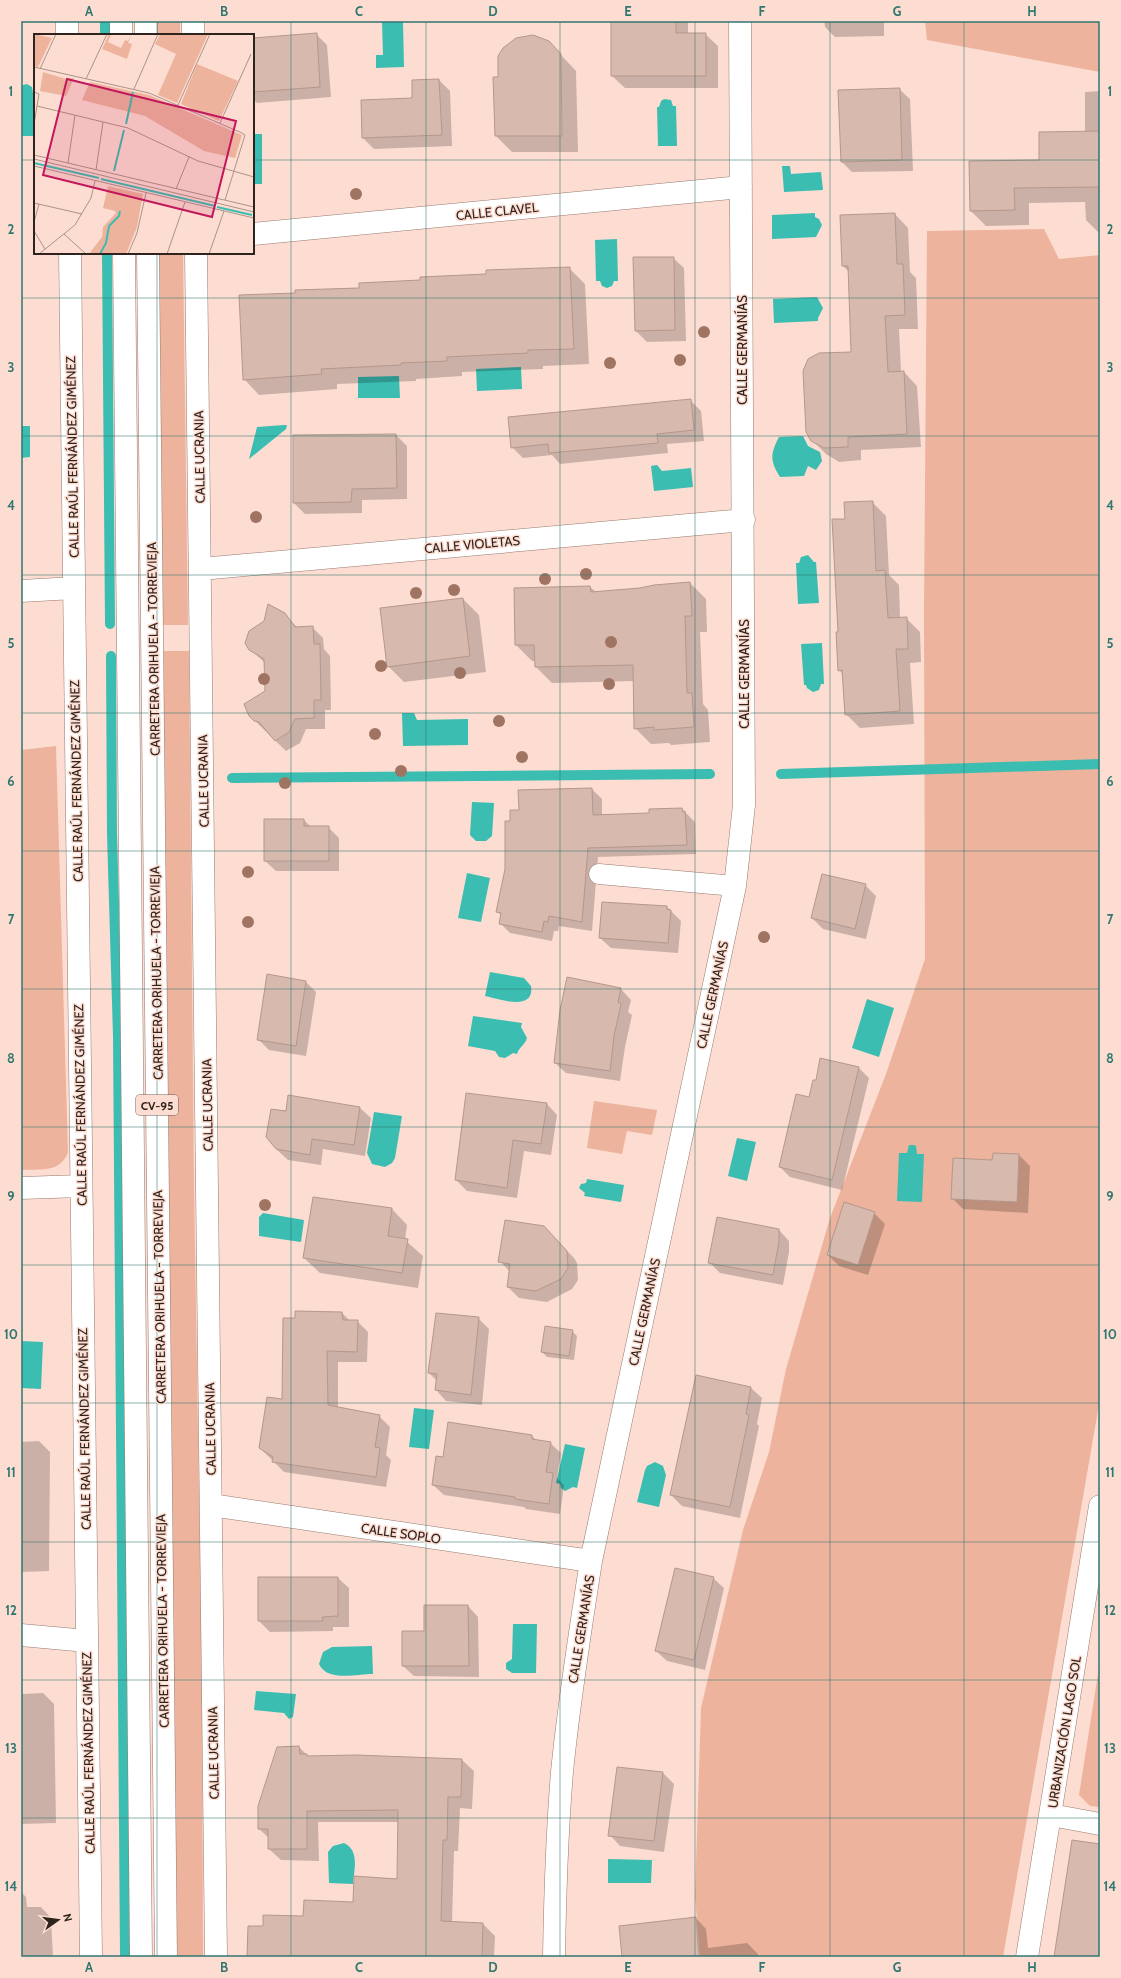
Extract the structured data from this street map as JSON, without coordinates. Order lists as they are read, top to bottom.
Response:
{
  "streets": {
    "street": [
      "CALLE CLAVEL",
      "CALLE GERMANÍAS",
      "CALLE RAÚL FERNÁNDEZ GIMÉNEZ",
      "CALLE UCRANIA",
      "CALLE VIOLETAS",
      "CARRETERA ORIHUELA - TORREVIEJA",
      "CV-95",
      "CALLE SOPLO",
      "URBANIZACIÓN LAGO SOL"
    ]
  },
  "crossings": [
    ["CALLE CLAVEL", "CALLE GERMANÍAS"],
    ["CALLE GERMANÍAS", "CALLE VIOLETAS"],
    ["CALLE GERMANÍAS", "CALLE SOPLO"],
    ["CALLE UCRANIA", "CALLE VIOLETAS"],
    ["CALLE UCRANIA", "CALLE SOPLO"]
  ],
  "north": "right",
  "grid": {
    "columns": [
      "A",
      "B",
      "C",
      "D",
      "E",
      "F",
      "G",
      "H"
    ],
    "rows": [
      "1",
      "2",
      "3",
      "4",
      "5",
      "6",
      "7",
      "8",
      "9",
      "10",
      "11",
      "12",
      "13",
      "14"
    ]
  }
}
